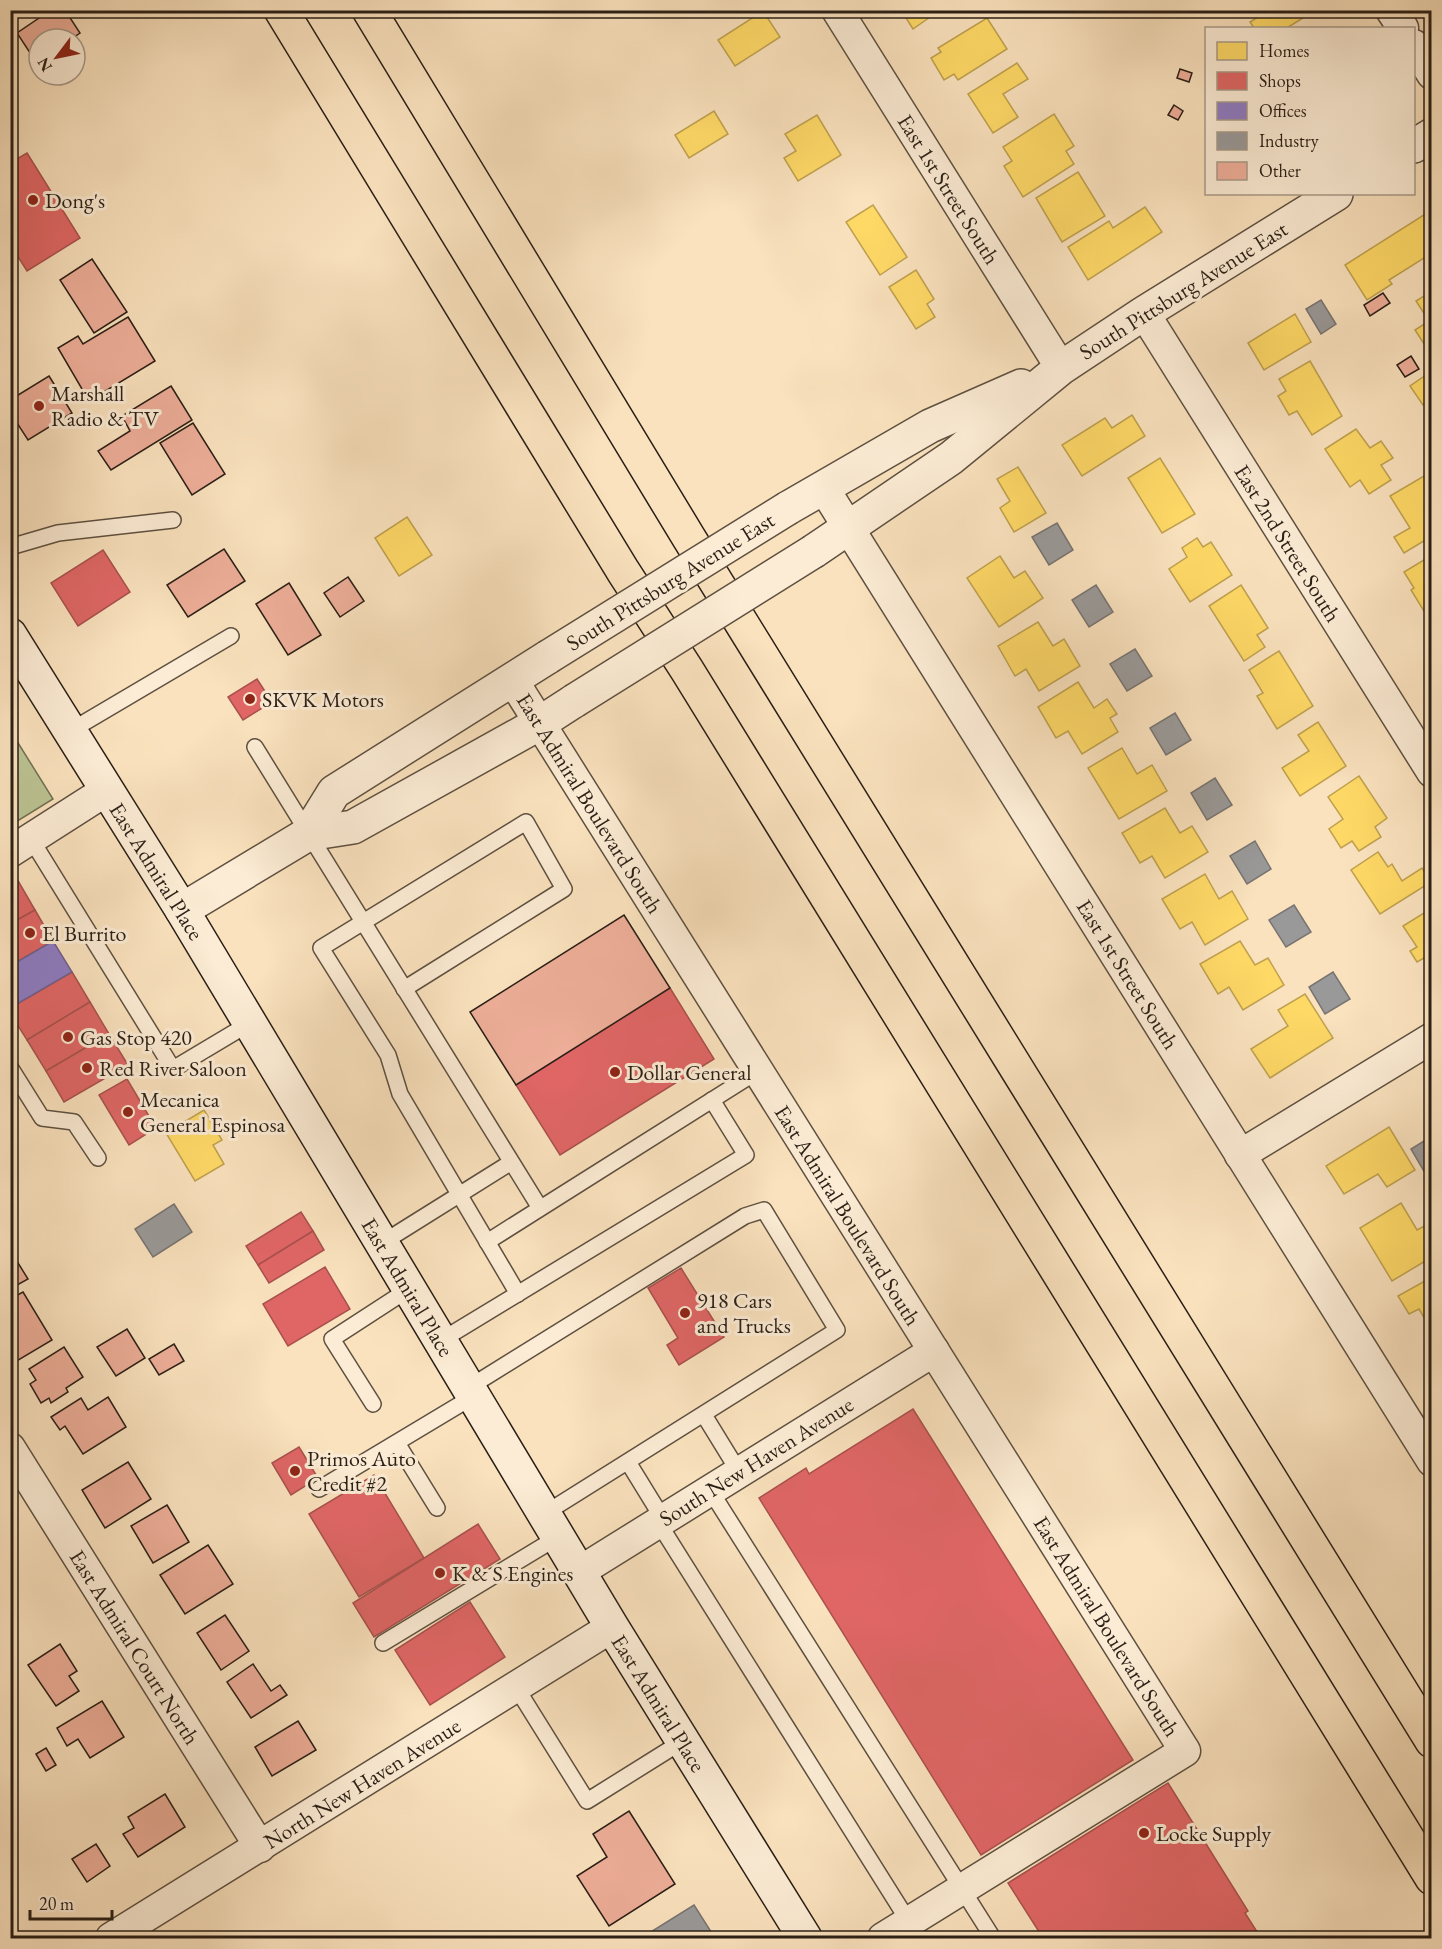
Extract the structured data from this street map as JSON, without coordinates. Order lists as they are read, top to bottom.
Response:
{
  "streets": {
    "street": [
      "East 1st Street South",
      "South Pittsburg Avenue East",
      "East 2nd Street South",
      "East Admiral Boulevard South",
      "East Admiral Place",
      "South New Haven Avenue",
      "East Admiral Court North",
      "North New Haven Avenue"
    ]
  },
  "crossings": [
    ["East 1st Street South", "South Pittsburg Avenue East"],
    ["South Pittsburg Avenue East", "East 2nd Street South"],
    ["South Pittsburg Avenue East", "East Admiral Boulevard South"],
    ["South Pittsburg Avenue East", "East Admiral Place"],
    ["East Admiral Boulevard South", "South New Haven Avenue"],
    ["East Admiral Place", "South New Haven Avenue"],
    ["East Admiral Place", "North New Haven Avenue"],
    ["East Admiral Court North", "North New Haven Avenue"]
  ],
  "places": [
    "Dong's",
    "Marshall Radio & TV",
    "SKVK Motors",
    "El Burrito",
    "Gas Stop 420",
    "Red River Saloon",
    "Dollar General",
    "Mecanica General Espinosa",
    "918 Cars and Trucks",
    "Primos Auto Credit #2",
    "K & S Engines",
    "Locke Supply"
  ],
  "legend": [
    "Homes",
    "Shops",
    "Offices",
    "Industry",
    "Other"
  ],
  "scale_bar": "20 m",
  "north": "bottom left"
}
